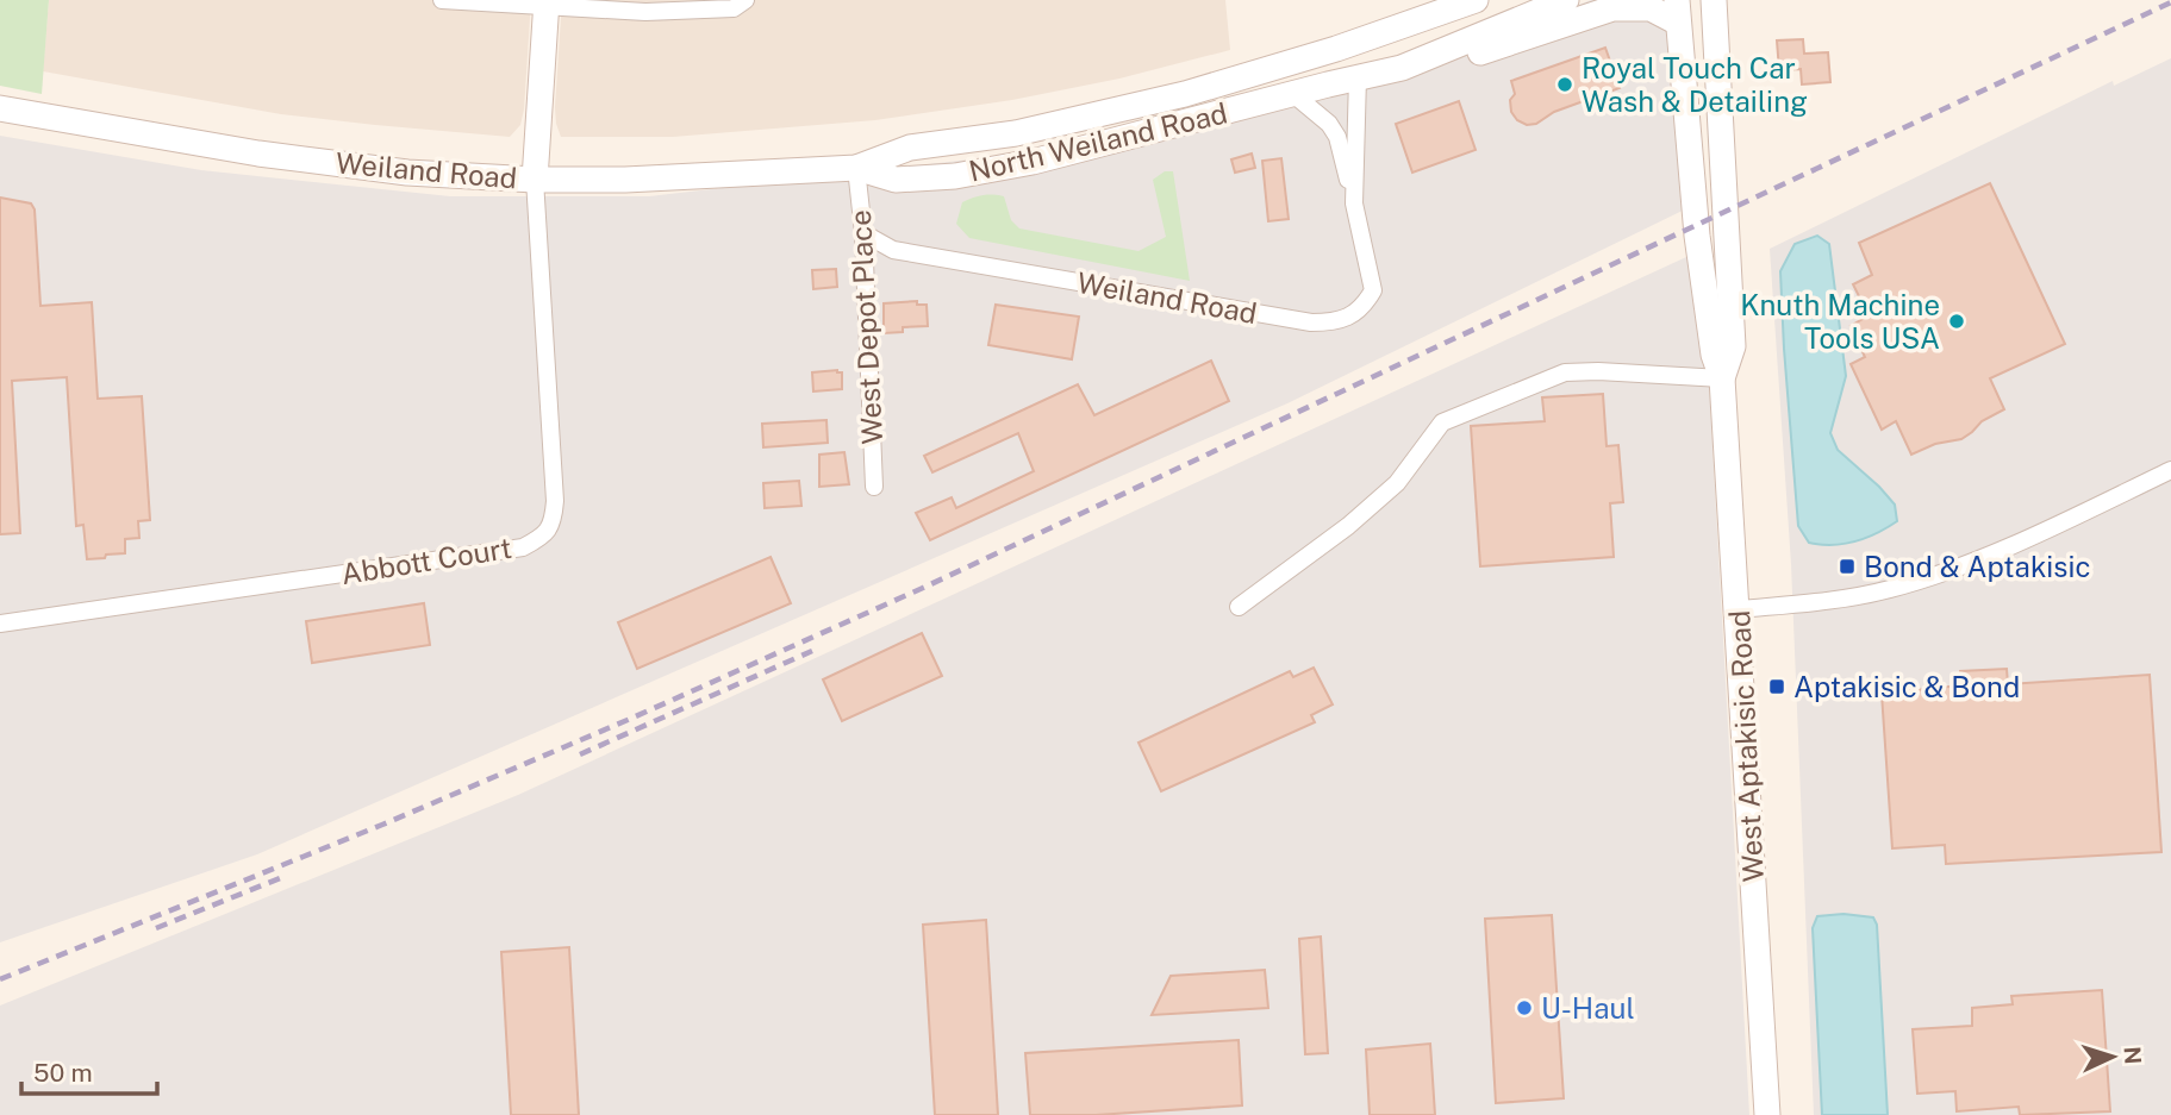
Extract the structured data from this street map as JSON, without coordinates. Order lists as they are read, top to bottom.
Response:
{
  "streets": {
    "main road": ["North Weiland Road", "Weiland Road", "West Aptakisic Road"],
    "street": ["West Depot Place", "Abbott Court"]
  },
  "crossings": [
    ["North Weiland Road", "Weiland Road"],
    ["North Weiland Road", "West Depot Place"],
    ["Weiland Road", "West Depot Place"],
    ["Weiland Road", "Abbott Court"]
  ],
  "places": {
    "other": ["Royal Touch Car Wash & Detailing", "Knuth Machine Tools USA", "U-Haul"],
    "transit": ["Bond & Aptakisic", "Aptakisic & Bond"]
  },
  "scale_bar": "50 m",
  "north": "right"
}
